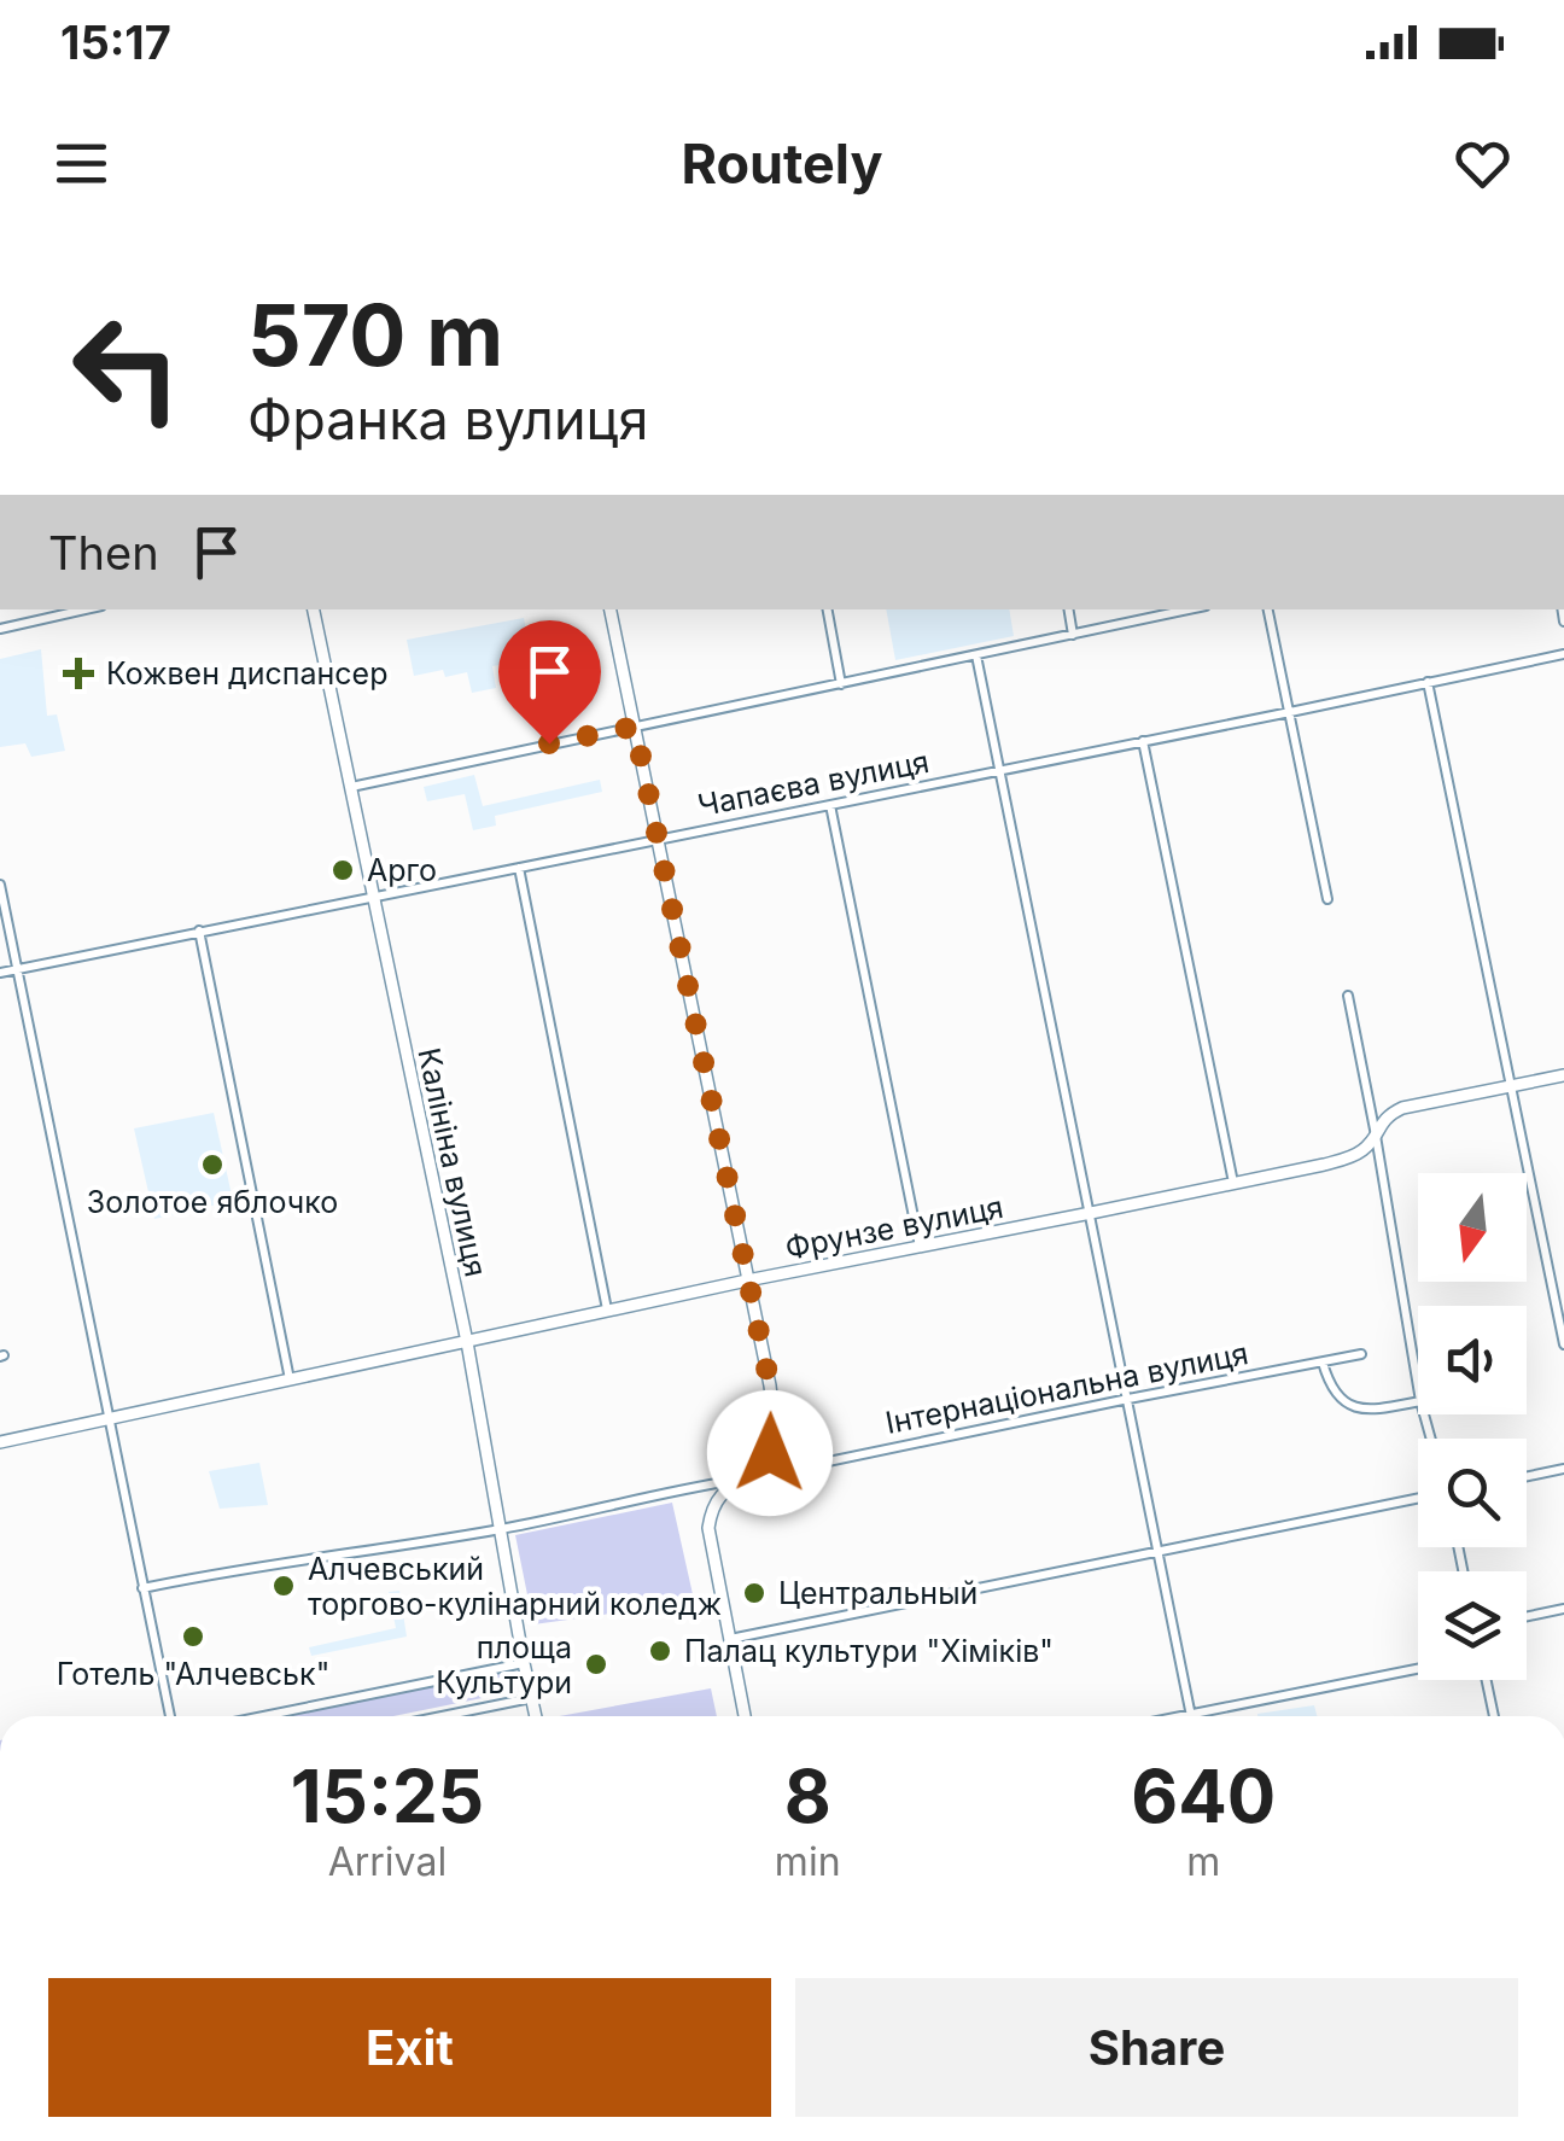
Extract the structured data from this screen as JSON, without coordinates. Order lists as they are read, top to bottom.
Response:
{
  "streets": {
    "street": [
      "Чапаєва вулиця",
      "Калініна вулиця",
      "Фрунзе вулиця",
      "Інтернаціональна вулиця"
    ]
  },
  "crossings": [
    ["Чапаєва вулиця", "Калініна вулиця"],
    ["Калініна вулиця", "Фрунзе вулиця"],
    ["Калініна вулиця", "Інтернаціональна вулиця"]
  ],
  "places": {
    "health": ["Кожвен диспансер"],
    "other": [
      "Арго",
      "Золотое яблочко",
      "Алчевський торгово-кулінарний коледж",
      "Центральный",
      "Готель \"Алчевськ\"",
      "Палац культури \"Хіміків\"",
      "площа Культури"
    ]
  },
  "north": "bottom",
  "page": {
    "status": "15:17",
    "header": "Routely",
    "turn": ["570 m", "Франка вулиця"],
    "then": "Then",
    "eta": [
      "15:25",
      "Arrival",
      "8",
      "min",
      "640",
      "m"
    ],
    "buttons": ["Exit", "Share"]
  }
}
